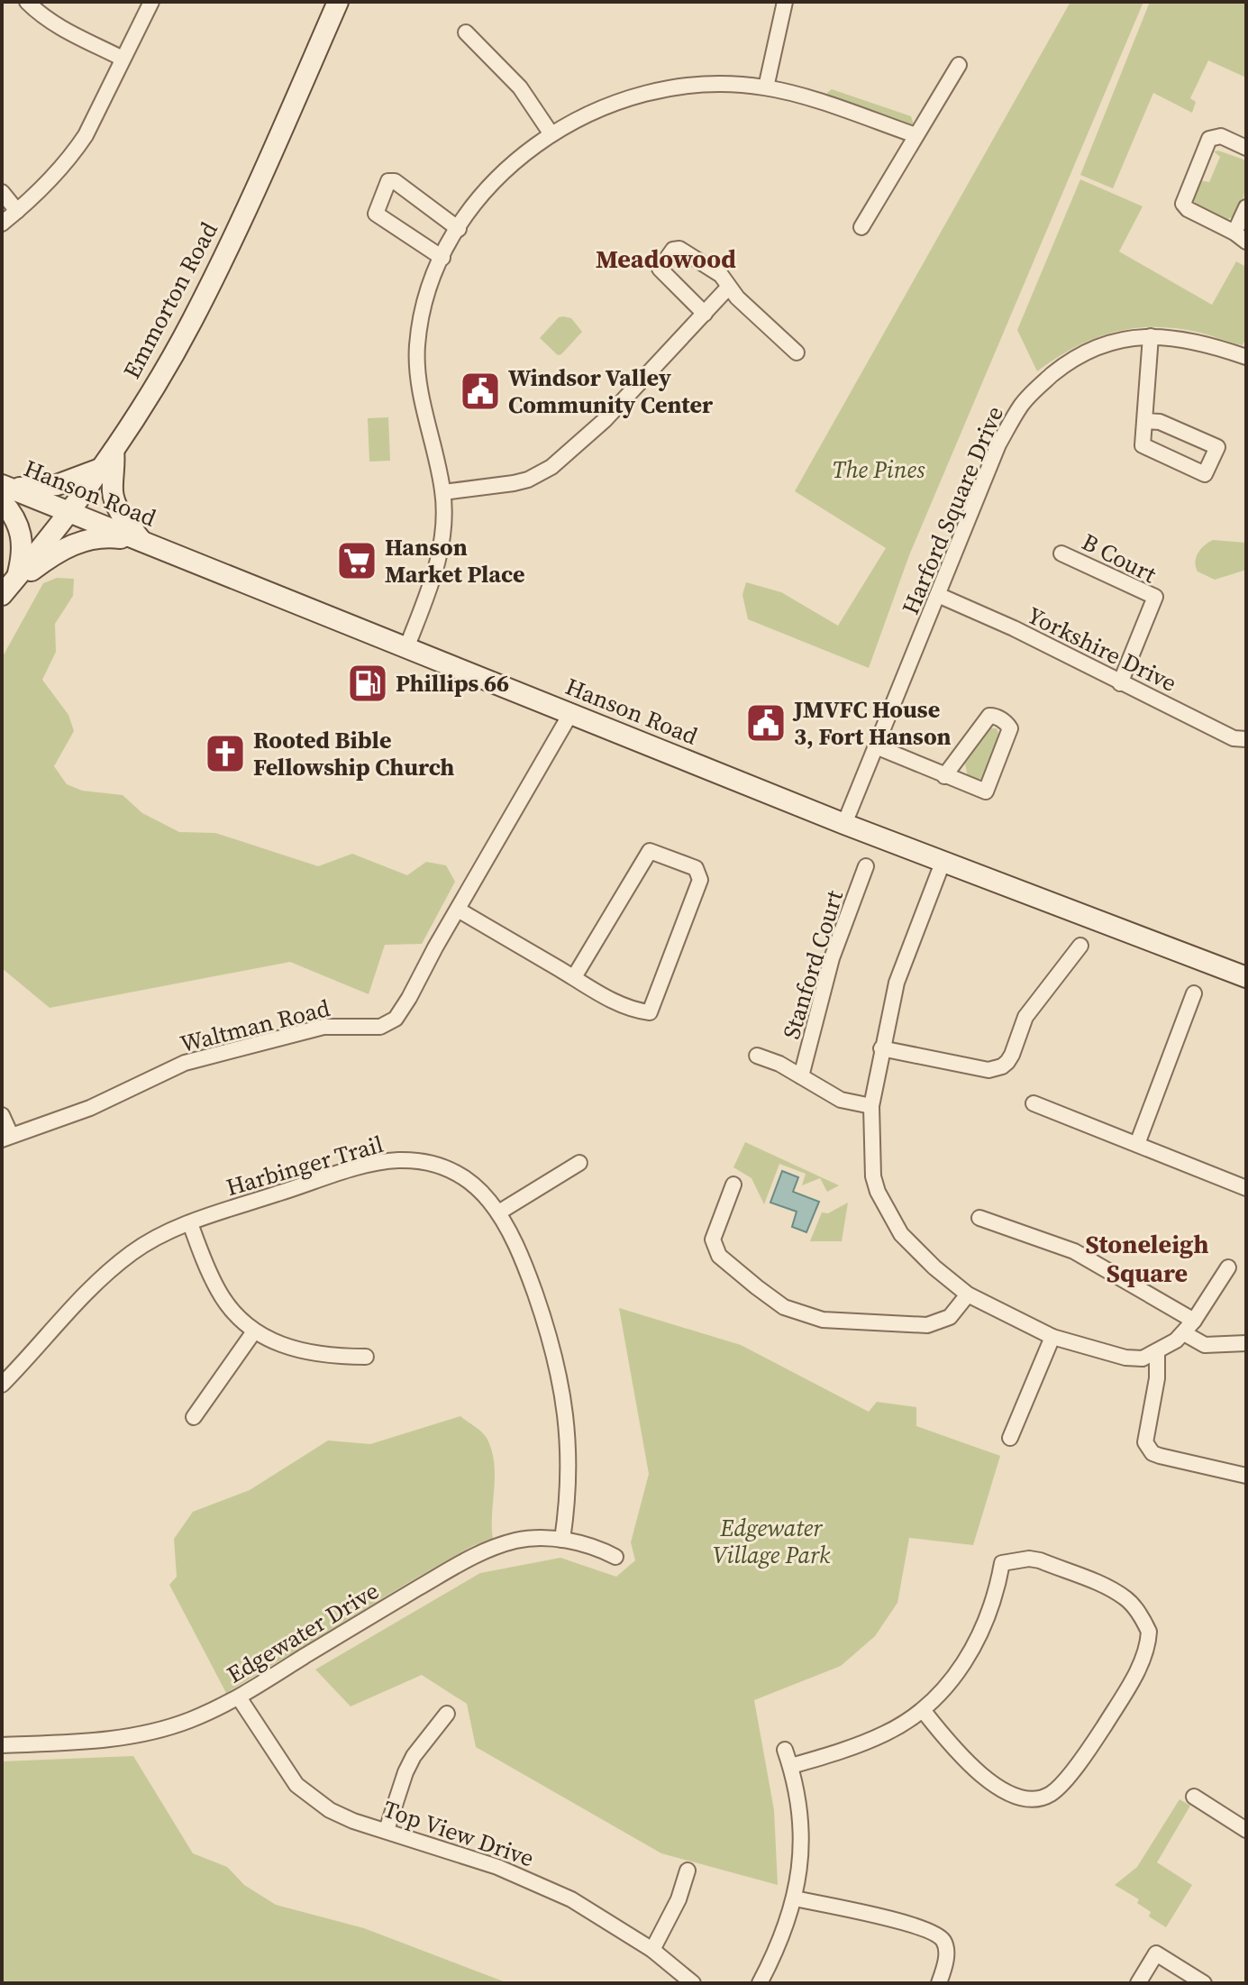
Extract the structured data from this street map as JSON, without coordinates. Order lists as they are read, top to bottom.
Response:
{
  "streets": {
    "street": [
      "Emmorton Road",
      "Hanson Road",
      "Harford Square Drive",
      "B Court",
      "Yorkshire Drive",
      "Stanford Court",
      "Waltman Road",
      "Harbinger Trail",
      "Edgewater Drive",
      "Top View Drive"
    ]
  },
  "crossings": [
    ["Emmorton Road", "Hanson Road"],
    ["Hanson Road", "Harford Square Drive"],
    ["Hanson Road", "Waltman Road"],
    ["Harford Square Drive", "Yorkshire Drive"],
    ["B Court", "Yorkshire Drive"],
    ["Harbinger Trail", "Edgewater Drive"],
    ["Edgewater Drive", "Top View Drive"]
  ],
  "districts": ["Meadowood", "Stoneleigh Square"],
  "parks": ["The Pines", "Edgewater Village Park"],
  "places": {
    "public building": ["Windsor Valley Community Center", "JMVFC House 3, Fort Hanson"],
    "supermarket": ["Hanson Market Place"],
    "fuel station": ["Phillips 66"],
    "church": ["Rooted Bible Fellowship Church"]
  }
}
